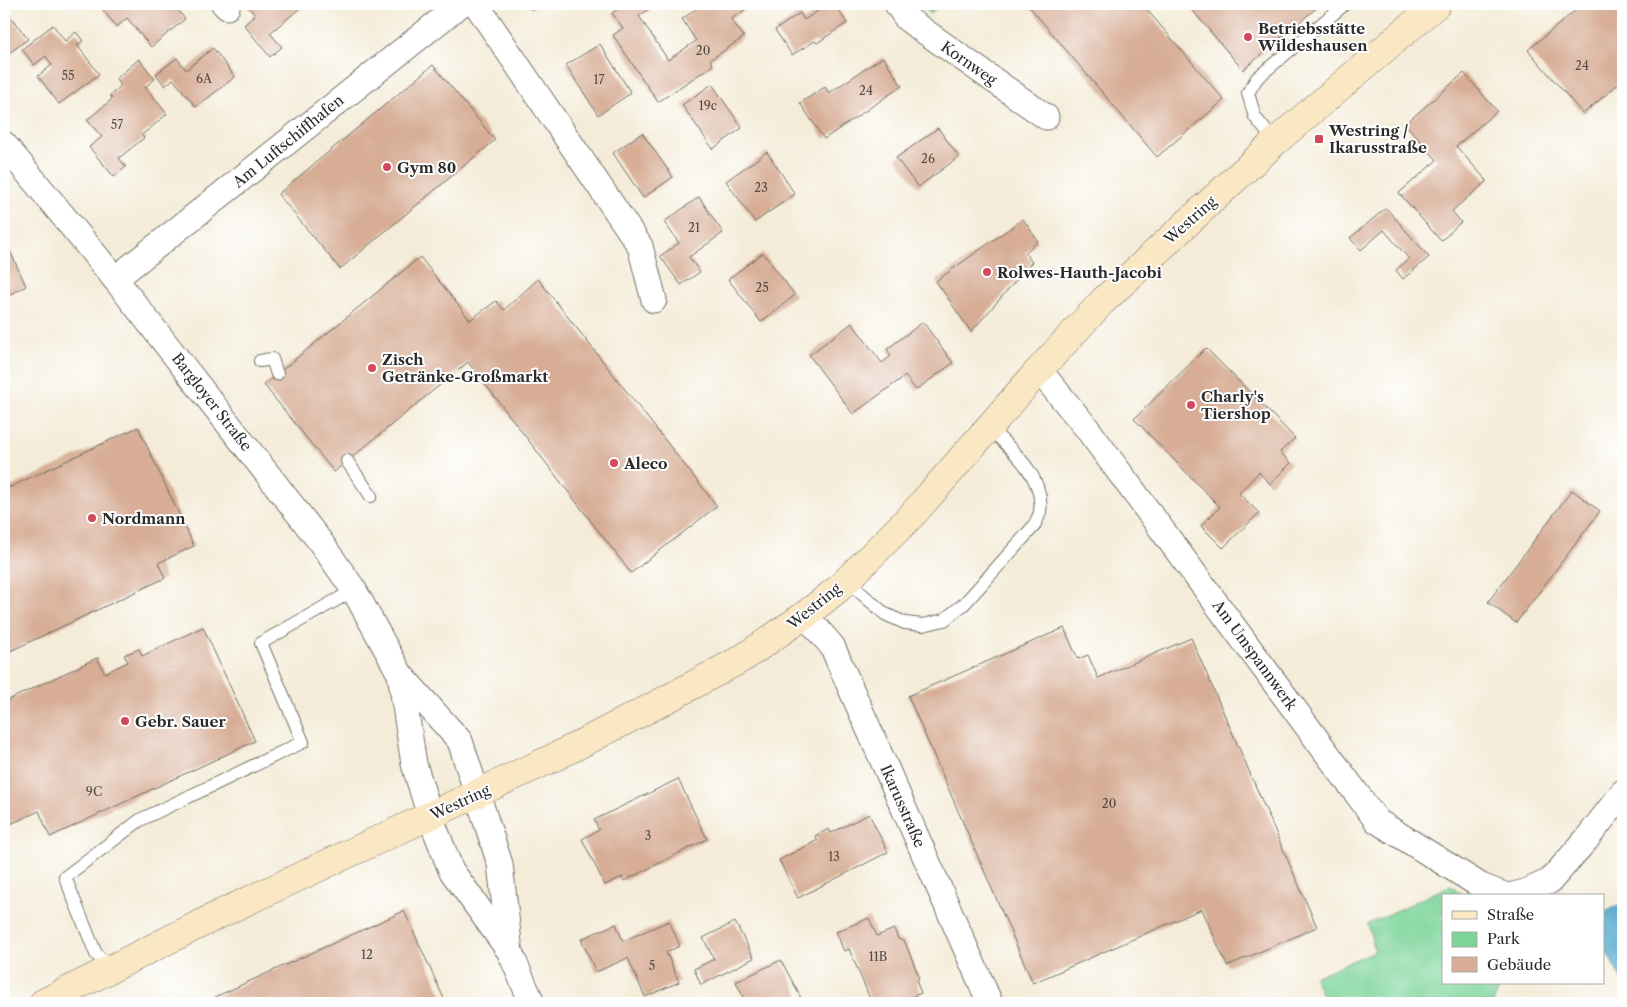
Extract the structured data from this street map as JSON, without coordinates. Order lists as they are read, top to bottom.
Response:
{
  "streets": {
    "main road": ["Westring"],
    "street": [
      "Kornweg",
      "Am Luftschiffhafen",
      "Bargloyer Straße",
      "Am Umspannwerk",
      "Ikarusstraße"
    ]
  },
  "crossings": [
    ["Am Luftschiffhafen", "Bargloyer Straße"],
    ["Westring", "Bargloyer Straße"],
    ["Westring", "Am Umspannwerk"],
    ["Westring", "Ikarusstraße"]
  ],
  "places": {
    "other": [
      "Betriebsstätte Wildeshausen",
      "Gym 80",
      "Rolwes-Hauth-Jacobi",
      "Zisch Getränke-Großmarkt",
      "Charly's Tiershop",
      "Aleco",
      "Nordmann",
      "Gebr. Sauer"
    ],
    "transit": ["Westring / Ikarusstraße"]
  },
  "house_numbers": [
    "20",
    "24",
    "55",
    "6A",
    "17",
    "24",
    "19c",
    "57",
    "26",
    "23",
    "21",
    "25",
    "9C",
    "20",
    "3",
    "13",
    "12",
    "11B",
    "5"
  ],
  "legend": ["Straße", "Park", "Gebäude"]
}
